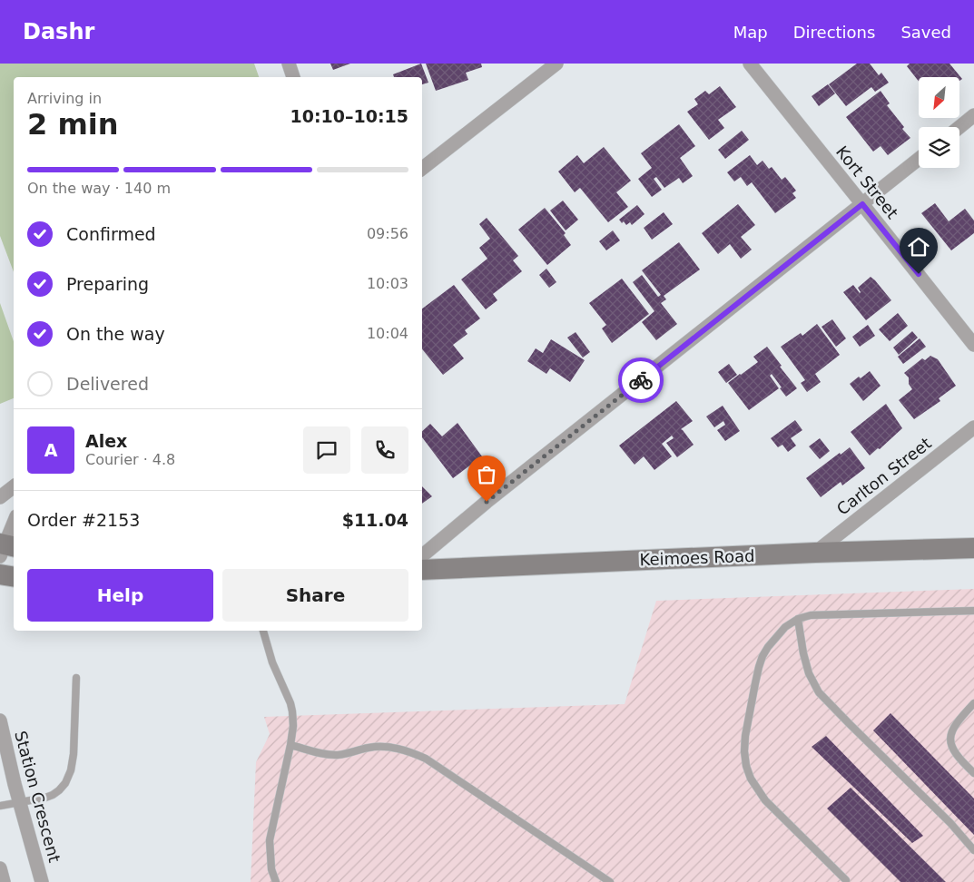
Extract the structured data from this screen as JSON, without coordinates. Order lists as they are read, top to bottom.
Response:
{
  "streets": {
    "street": [
      "Kort Street",
      "Carlton Street",
      "Keimoes Road",
      "Station Crescent"
    ]
  },
  "crossings": [
    ["Carlton Street", "Keimoes Road"]
  ],
  "north": "bottom left",
  "page": {
    "header": "Dashr",
    "nav": ["Map", "Directions", "Saved"],
    "heading": ["2 min", "Arriving in", "10:10–10:15"],
    "panel": [
      "Alex",
      "Courier · 4.8",
      "Order #2153",
      "$11.04"
    ],
    "bar": "On the way · 140 m",
    "list": [
      ["Confirmed", "09:56"],
      ["Preparing", "10:03"],
      ["On the way", "10:04"],
      "Delivered"
    ],
    "round": "A",
    "buttons": ["Help", "Share"]
  }
}
